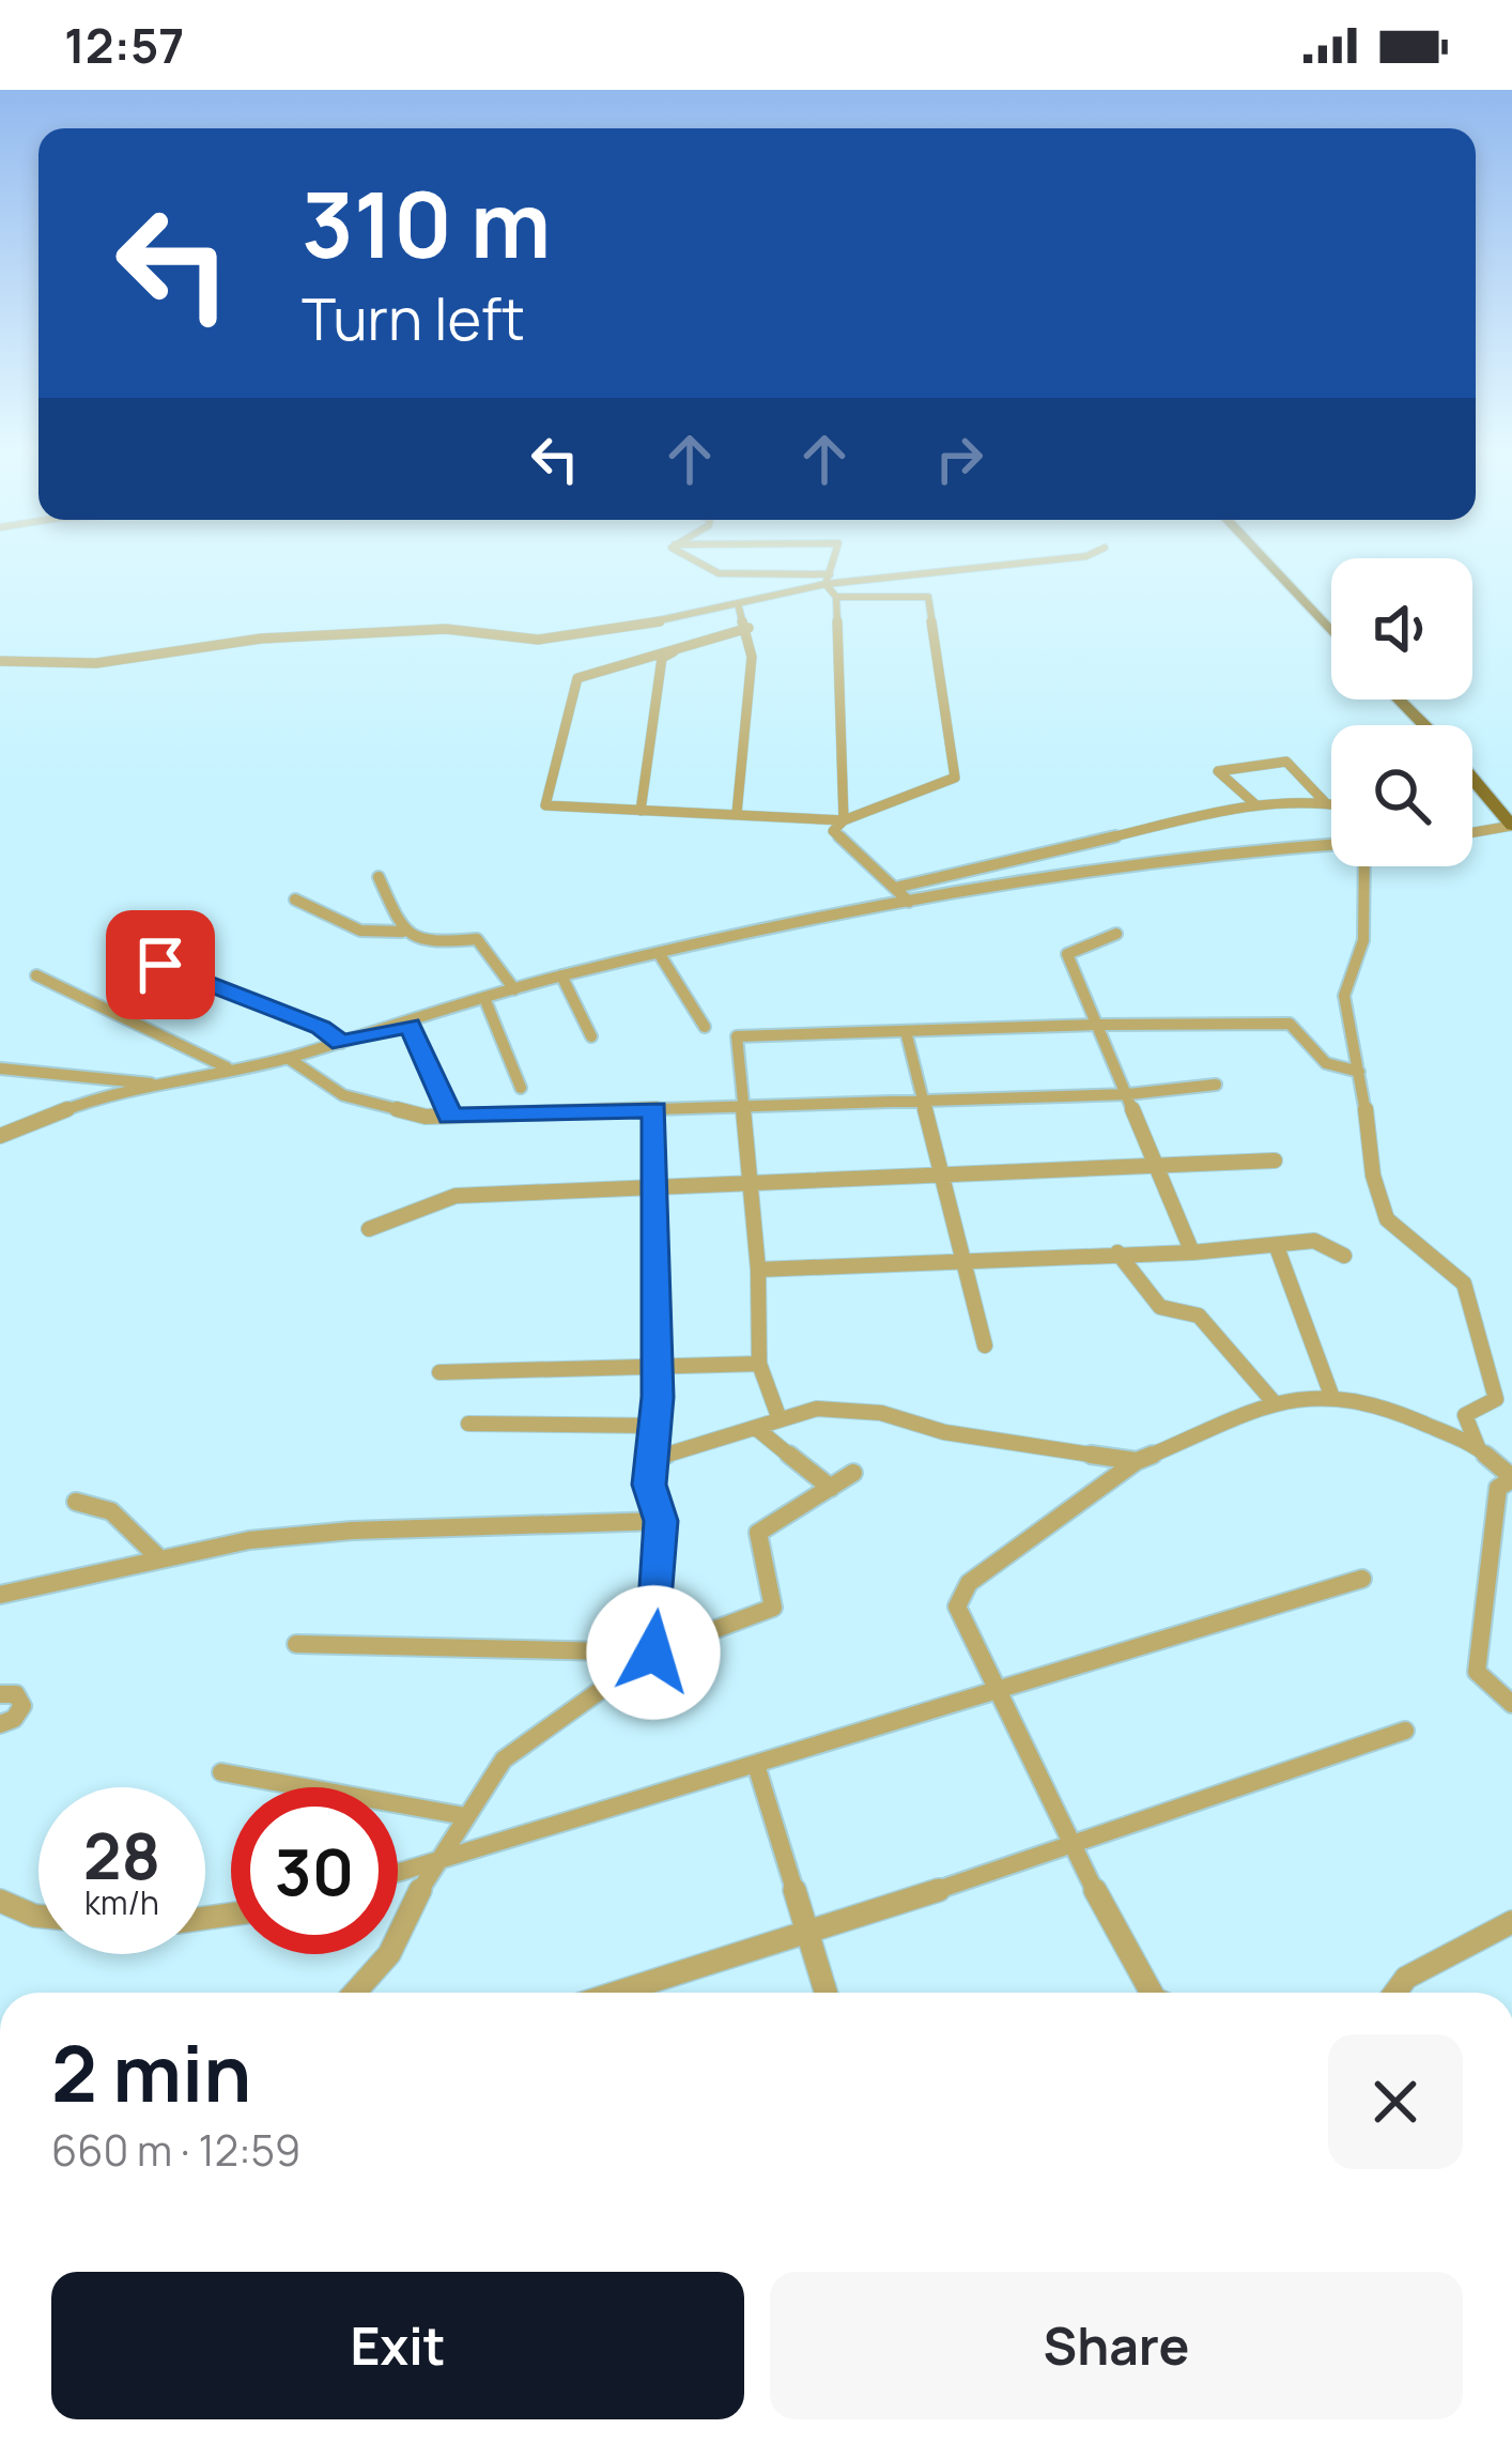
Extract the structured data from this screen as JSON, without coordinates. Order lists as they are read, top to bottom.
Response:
{
  "page": {
    "status": "12:57",
    "turn": ["310 m", "Turn left"],
    "speed": "28 km/h",
    "limit": "30",
    "heading": ["2 min", "660 m · 12:59"],
    "buttons": ["Exit", "Share"]
  }
}
